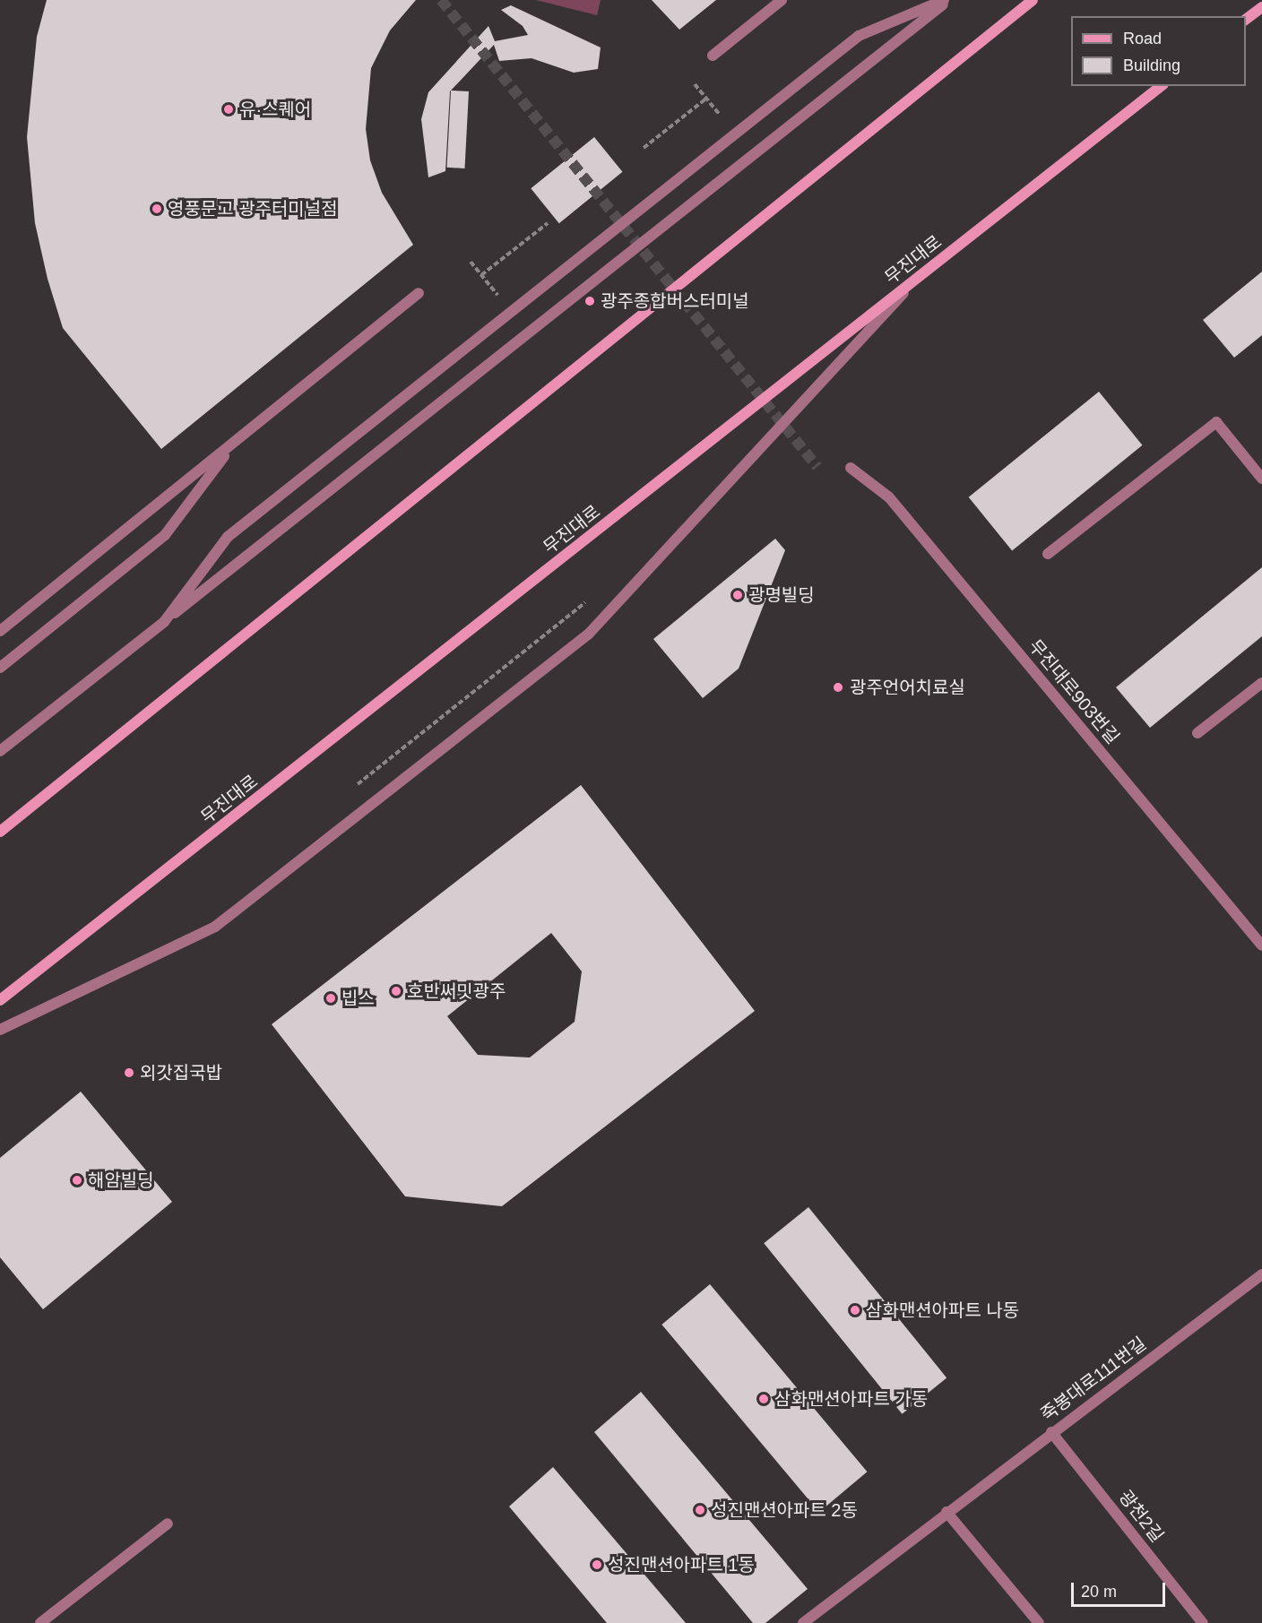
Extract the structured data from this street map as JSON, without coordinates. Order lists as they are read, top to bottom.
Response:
{
  "streets": {
    "main road": ["무진대로"],
    "street": ["무진대로903번길", "죽봉대로111번길", "광천2길"]
  },
  "crossings": [
    ["죽봉대로111번길", "광천2길"]
  ],
  "places": [
    "유·스퀘어",
    "영풍문고 광주터미널점",
    "광주종합버스터미널",
    "광명빌딩",
    "광주언어치료실",
    "호반써밋광주",
    "빕스",
    "외갓집국밥",
    "해암빌딩",
    "삼화맨션아파트 나동",
    "삼화맨션아파트 가동",
    "성진맨션아파트 2동",
    "성진맨션아파트 1동"
  ],
  "legend": ["Road", "Building"],
  "scale_bar": "20 m"
}
